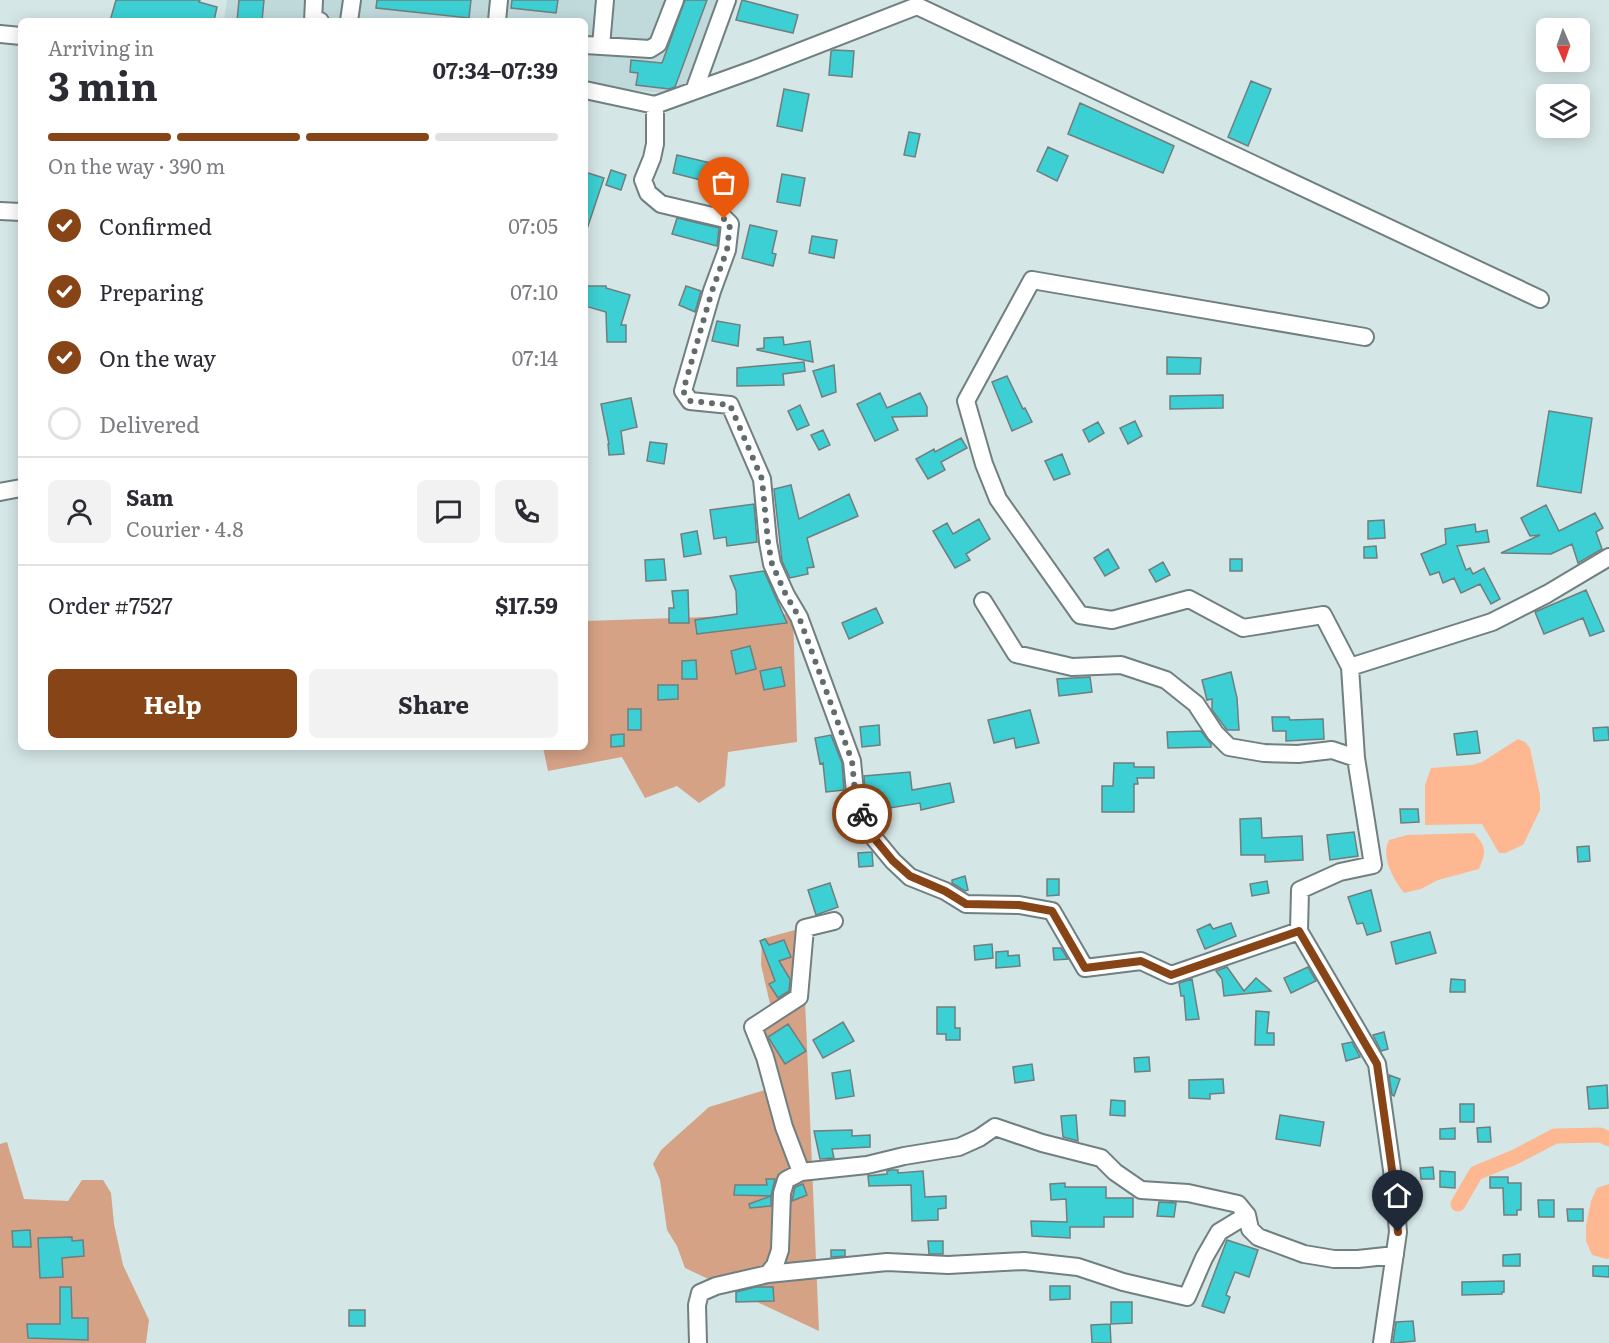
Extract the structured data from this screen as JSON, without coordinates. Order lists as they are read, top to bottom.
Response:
{
  "north": "bottom",
  "page": {
    "heading": ["3 min", "Arriving in", "07:34–07:39"],
    "panel": [
      "Sam",
      "Courier · 4.8",
      "Order #7527",
      "$17.59"
    ],
    "bar": "On the way · 390 m",
    "list": [
      ["Confirmed", "07:05"],
      ["Preparing", "07:10"],
      ["On the way", "07:14"],
      "Delivered"
    ],
    "buttons": ["Help", "Share"]
  }
}
